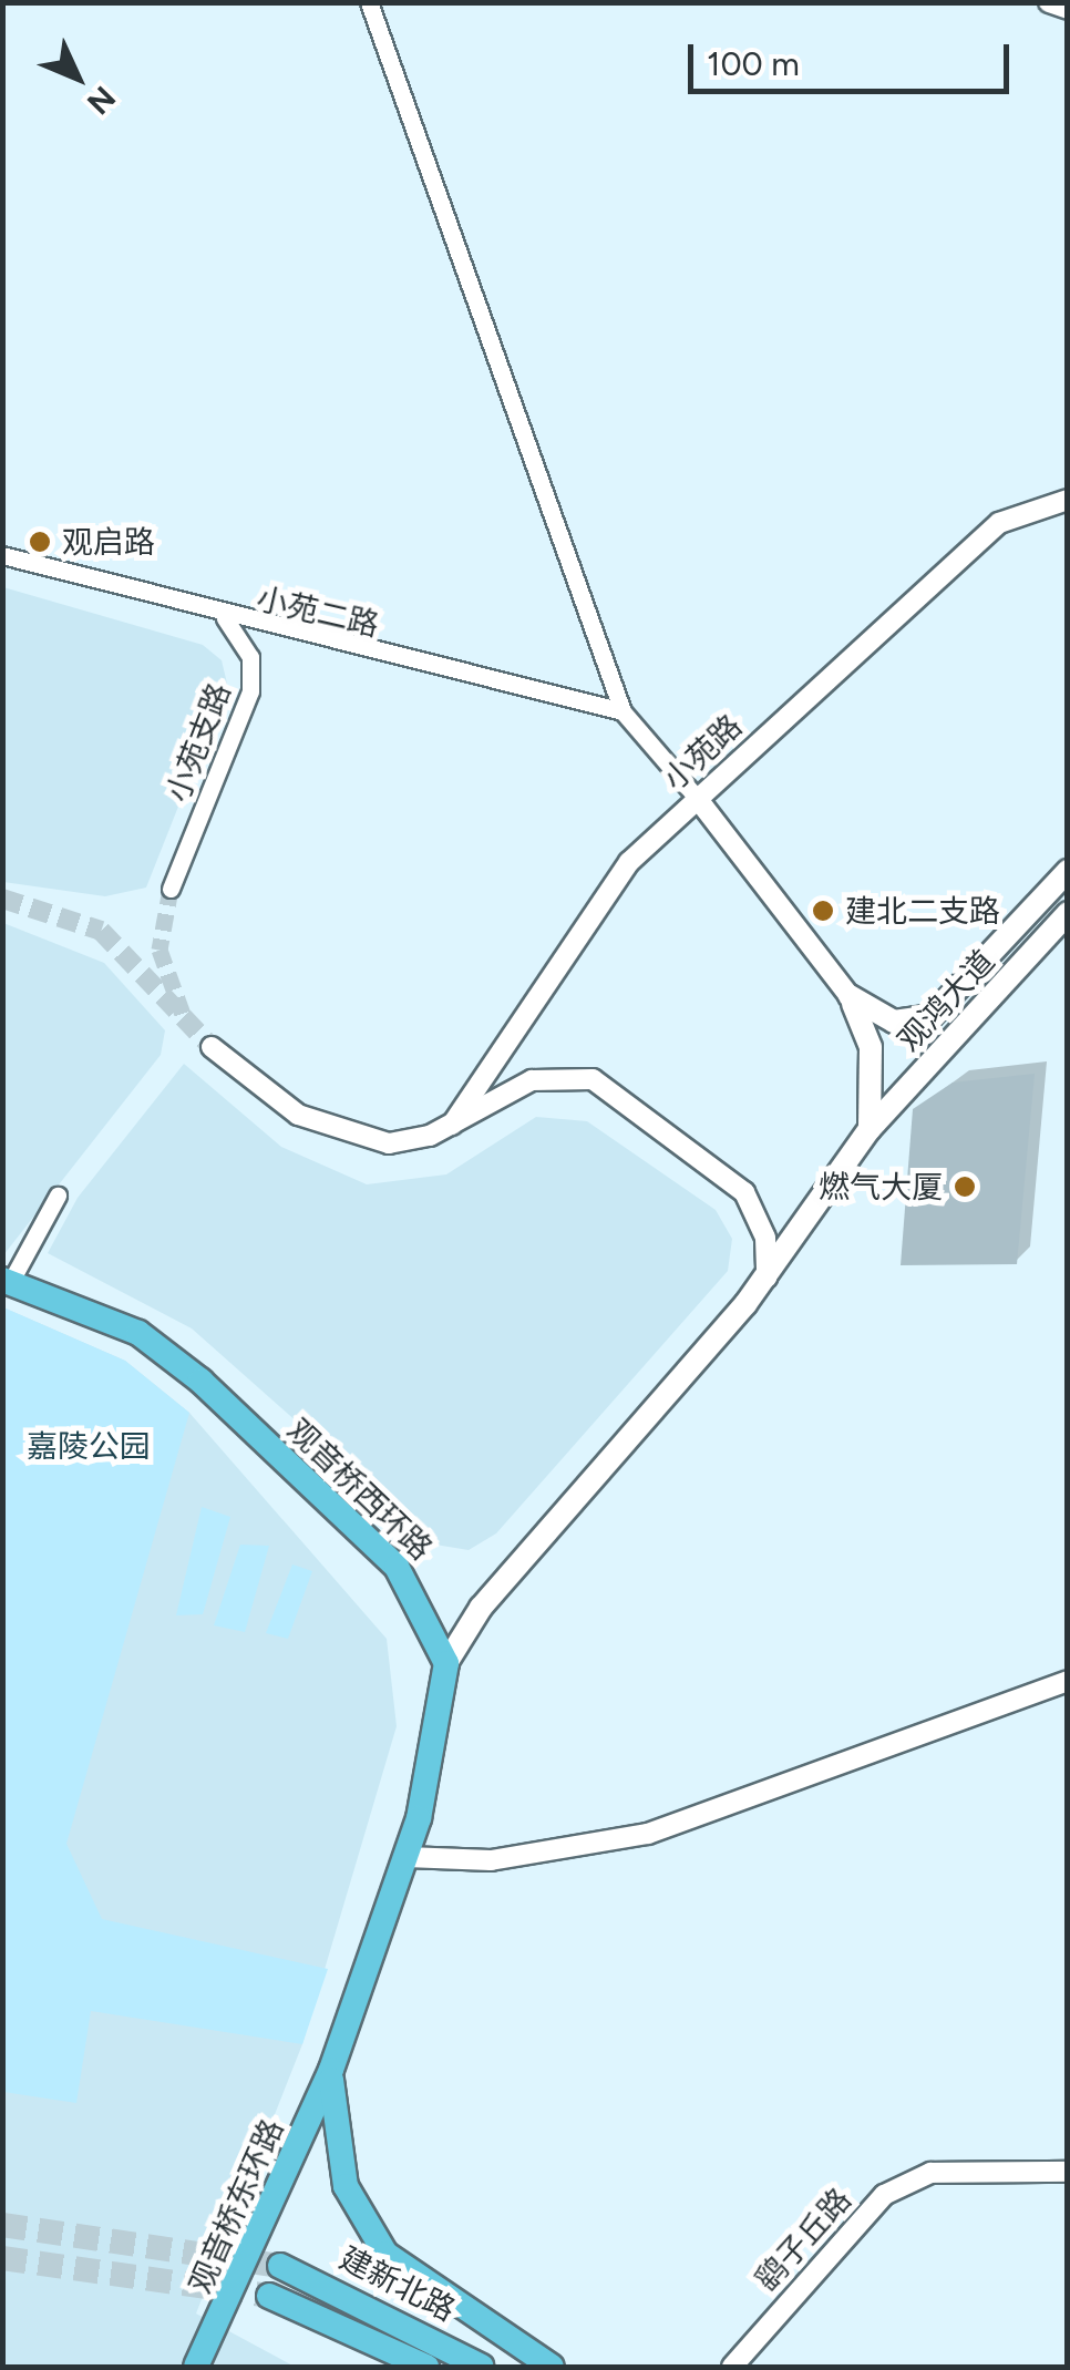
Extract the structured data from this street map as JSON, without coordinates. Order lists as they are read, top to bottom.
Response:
{
  "streets": {
    "main road": [
      "观鸿大道",
      "观音桥西环路",
      "观音桥东环路",
      "建新北路"
    ],
    "street": [
      "小苑二路",
      "小苑支路",
      "小苑路",
      "鹞子丘路"
    ]
  },
  "crossings": [
    ["小苑二路", "小苑支路"]
  ],
  "parks": ["嘉陵公园"],
  "places": ["观启路", "建北二支路", "燃气大厦"],
  "scale_bar": "100 m",
  "north": "bottom right"
}
